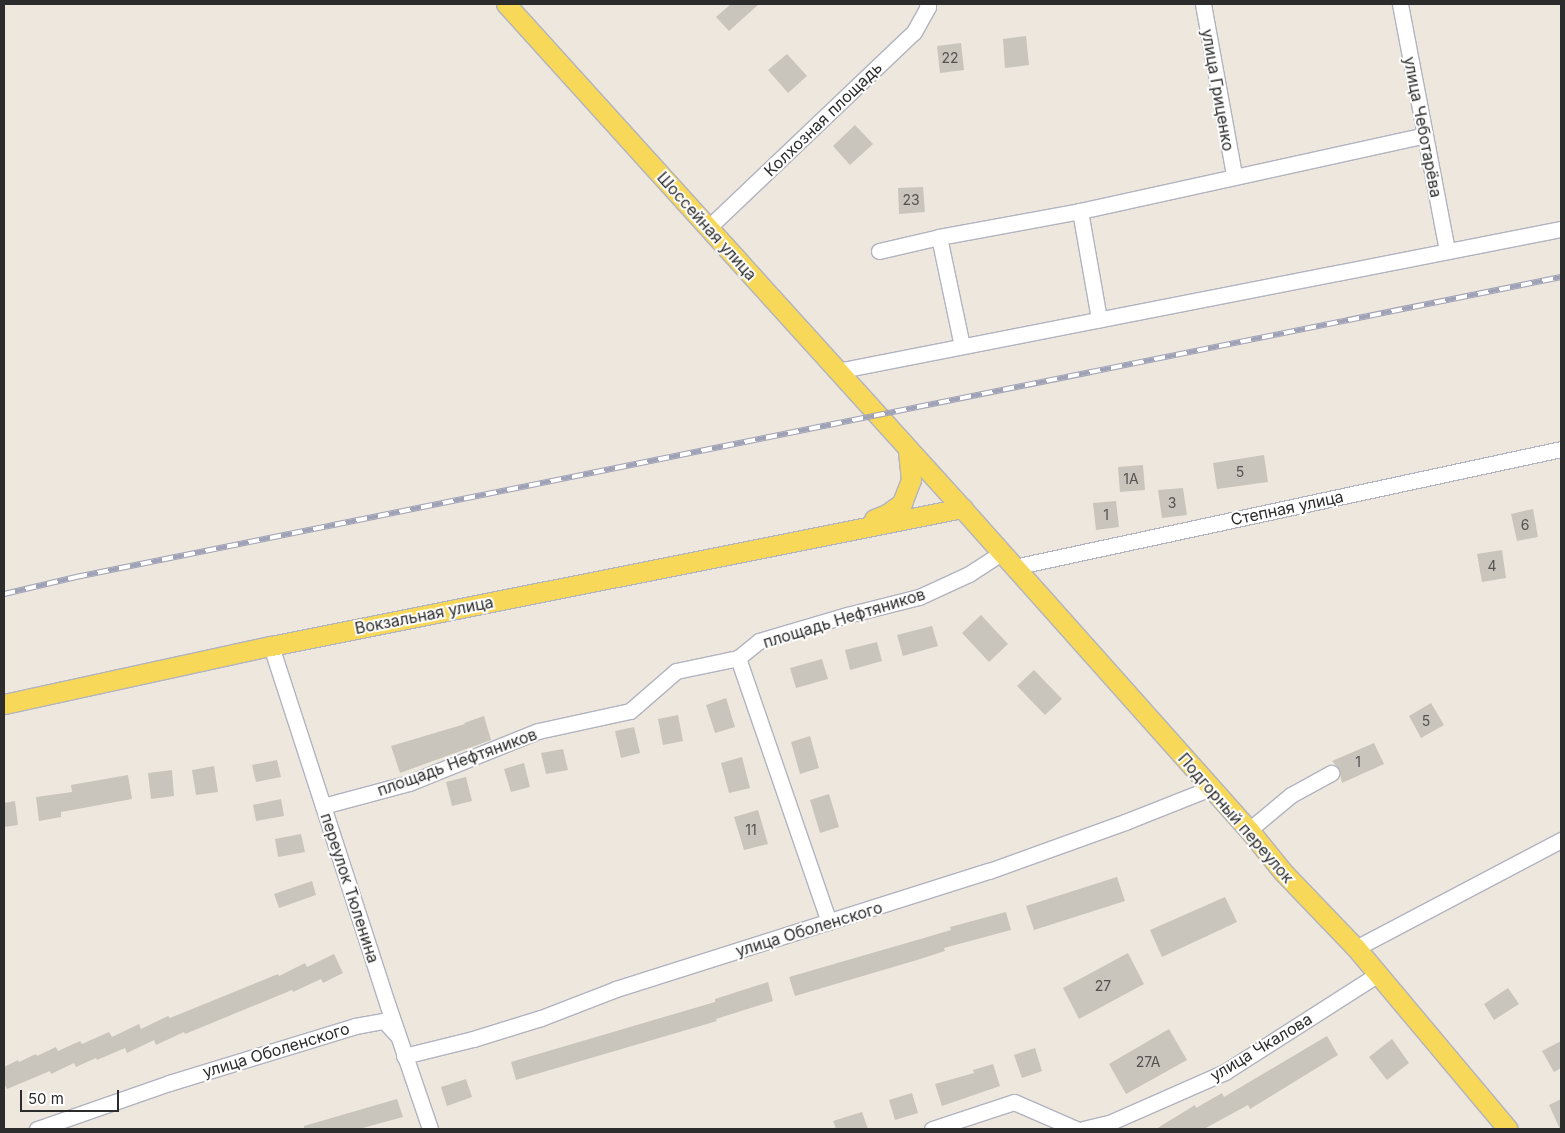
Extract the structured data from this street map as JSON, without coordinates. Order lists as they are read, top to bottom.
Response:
{
  "streets": {
    "main road": ["Шоссейная улица", "Вокзальная улица", "Подгорный переулок"],
    "street": [
      "улица Гриценко",
      "Колхозная площадь",
      "улица Чеботарёва",
      "Степная улица",
      "площадь Нефтяников",
      "переулок Тюленина",
      "улица Оболенского",
      "улица Чкалова"
    ]
  },
  "crossings": [
    ["Колхозная площадь", "Шоссейная улица"],
    ["Шоссейная улица", "Подгорный переулок"],
    ["Степная улица", "площадь Нефтяников"],
    ["Степная улица", "Подгорный переулок"],
    ["Вокзальная улица", "переулок Тюленина"],
    ["площадь Нефтяников", "Подгорный переулок"],
    ["площадь Нефтяников", "переулок Тюленина"],
    ["Подгорный переулок", "улица Оболенского"],
    ["Подгорный переулок", "улица Чкалова"],
    ["переулок Тюленина", "улица Оболенского"]
  ],
  "house_numbers": [
    "22",
    "23",
    "5",
    "1А",
    "3",
    "1",
    "6",
    "4",
    "5",
    "1",
    "11",
    "27",
    "27А"
  ],
  "scale_bar": "50 m"
}
